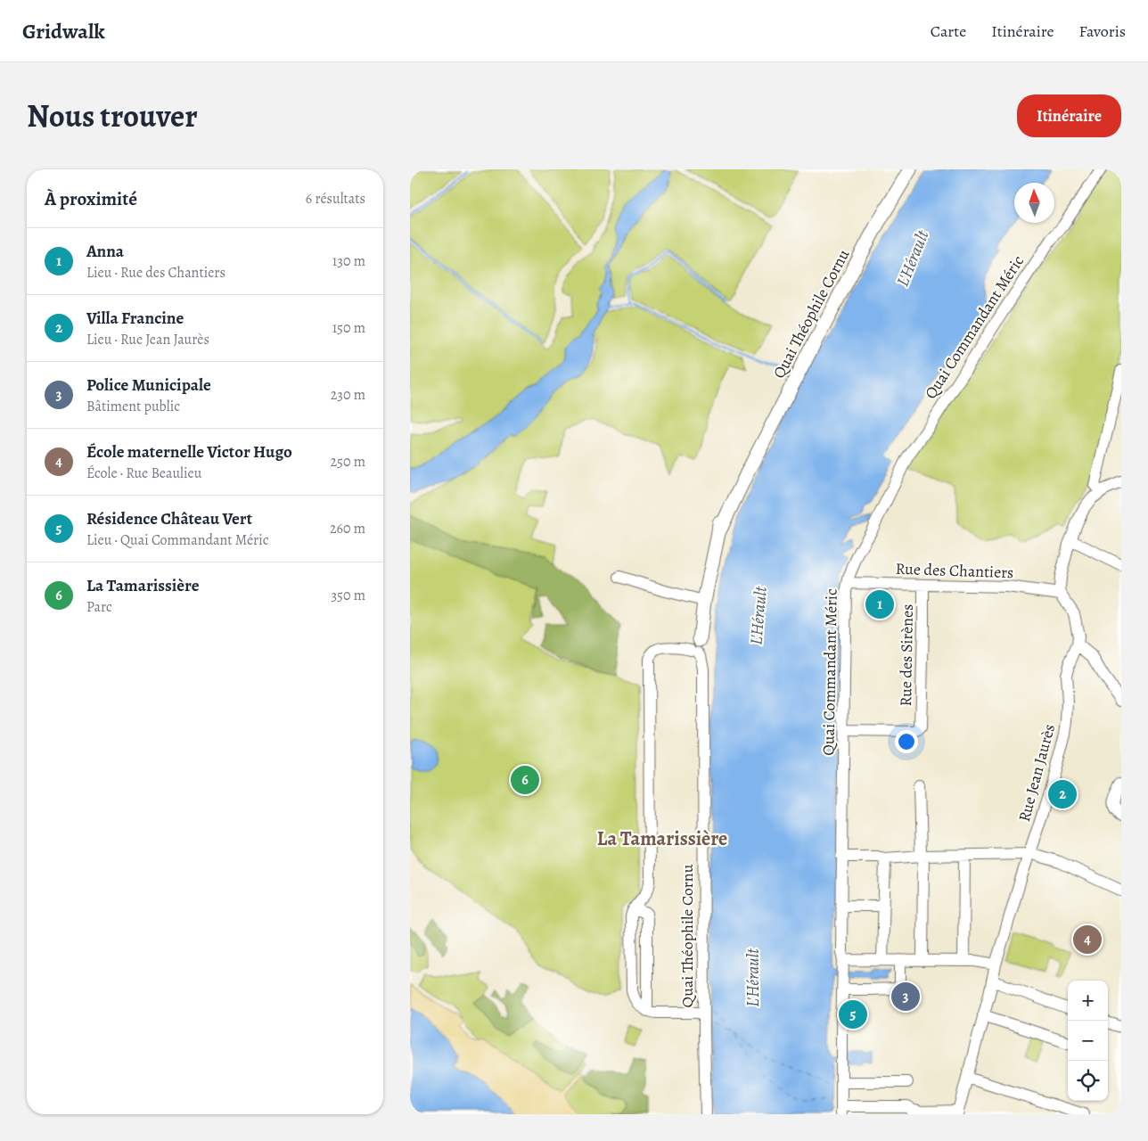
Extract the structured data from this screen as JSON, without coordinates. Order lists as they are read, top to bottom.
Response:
{
  "streets": {
    "main road": ["Quai Théophile Cornu"],
    "street": [
      "Quai Commandant Méric",
      "Rue des Chantiers",
      "Rue des Sirènes",
      "Rue Jean Jaurès"
    ]
  },
  "crossings": [
    ["Quai Commandant Méric", "Rue des Chantiers"],
    ["Quai Commandant Méric", "Rue des Sirènes"],
    ["Rue des Chantiers", "Rue des Sirènes"],
    ["Rue des Chantiers", "Rue Jean Jaurès"]
  ],
  "districts": ["La Tamarissière"],
  "water": ["L'Hérault"],
  "north": "top",
  "page": {
    "header": "Gridwalk",
    "nav": ["Carte", "Itinéraire", "Favoris"],
    "title": "Nous trouver",
    "buttons": "Itinéraire",
    "heading": ["À proximité", "6 résultats"],
    "list": [
      {
        "mark": "1",
        "name": "Anna",
        "note": "Lieu · Rue des Chantiers",
        "value": "130 m"
      },
      {
        "mark": "2",
        "name": "Villa Francine",
        "note": "Lieu · Rue Jean Jaurès",
        "value": "150 m"
      },
      {
        "mark": "3",
        "name": "Police Municipale",
        "note": "Bâtiment public",
        "value": "230 m"
      },
      {
        "mark": "4",
        "name": "École maternelle Victor Hugo",
        "note": "École · Rue Beaulieu",
        "value": "250 m"
      },
      {
        "mark": "5",
        "name": "Résidence Château Vert",
        "note": "Lieu · Quai Commandant Méric",
        "value": "260 m"
      },
      {
        "mark": "6",
        "name": "La Tamarissière",
        "note": "Parc",
        "value": "350 m"
      }
    ],
    "pins": [
      "1",
      "6",
      "2",
      "4",
      "3",
      "5"
    ],
    "map_buttons": ["+", "−"]
  }
}
